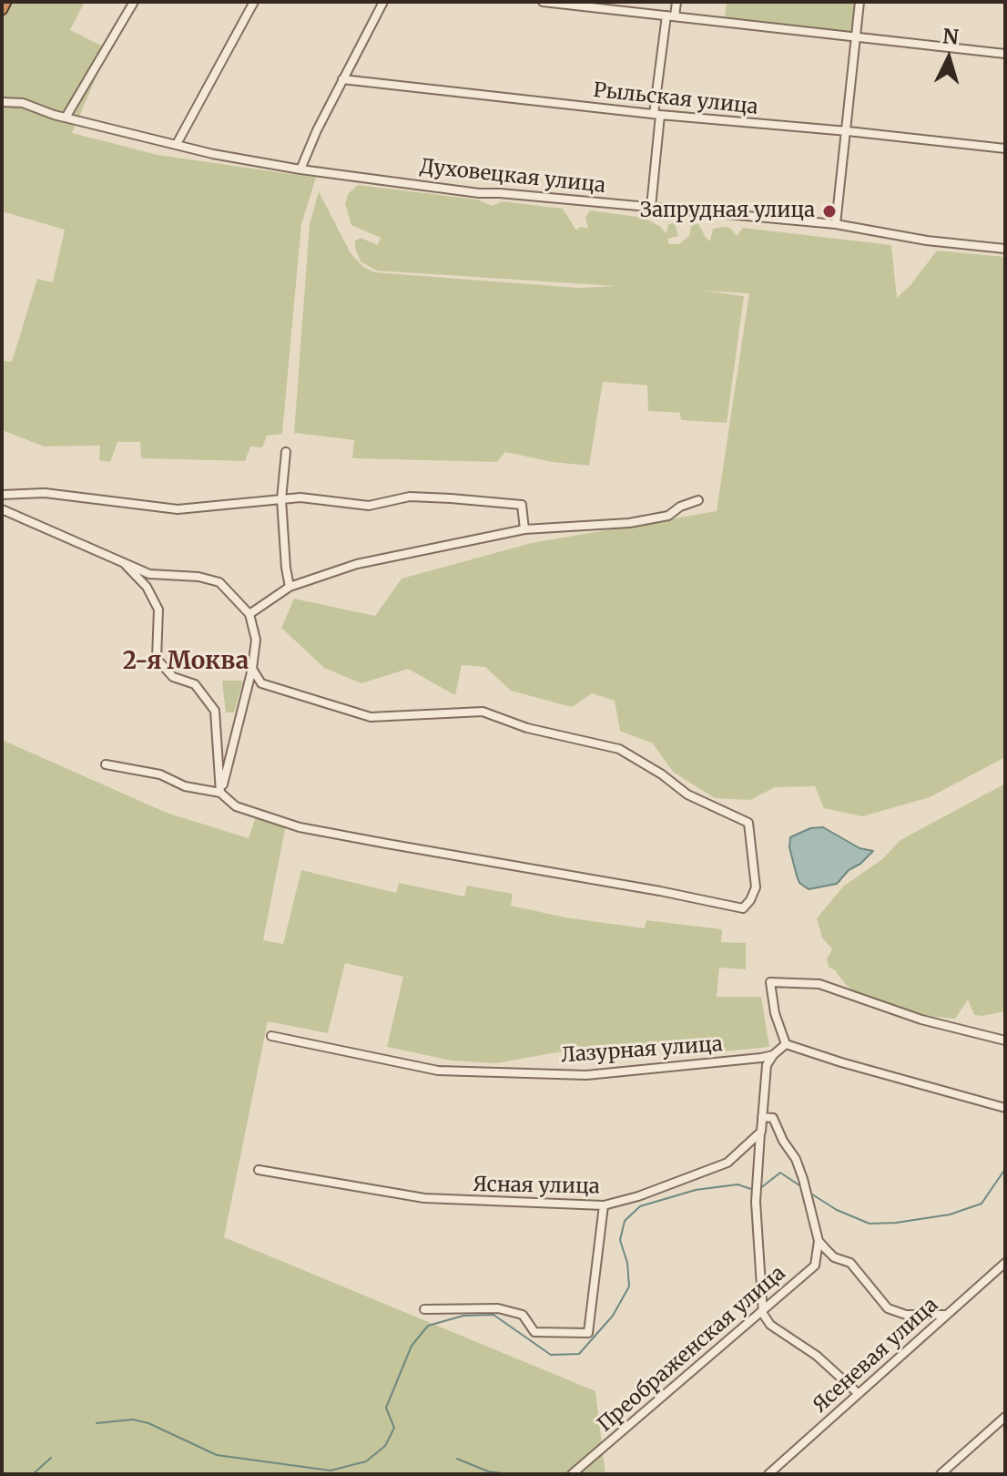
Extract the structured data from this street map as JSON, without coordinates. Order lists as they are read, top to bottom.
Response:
{
  "streets": {
    "street": [
      "Рыльская улица",
      "Духовецкая улица",
      "Лазурная улица",
      "Ясная улица",
      "Преображенская улица",
      "Ясеневая улица"
    ]
  },
  "districts": ["2-я Моква"],
  "places": ["Запрудная улица"],
  "north": "top"
}
